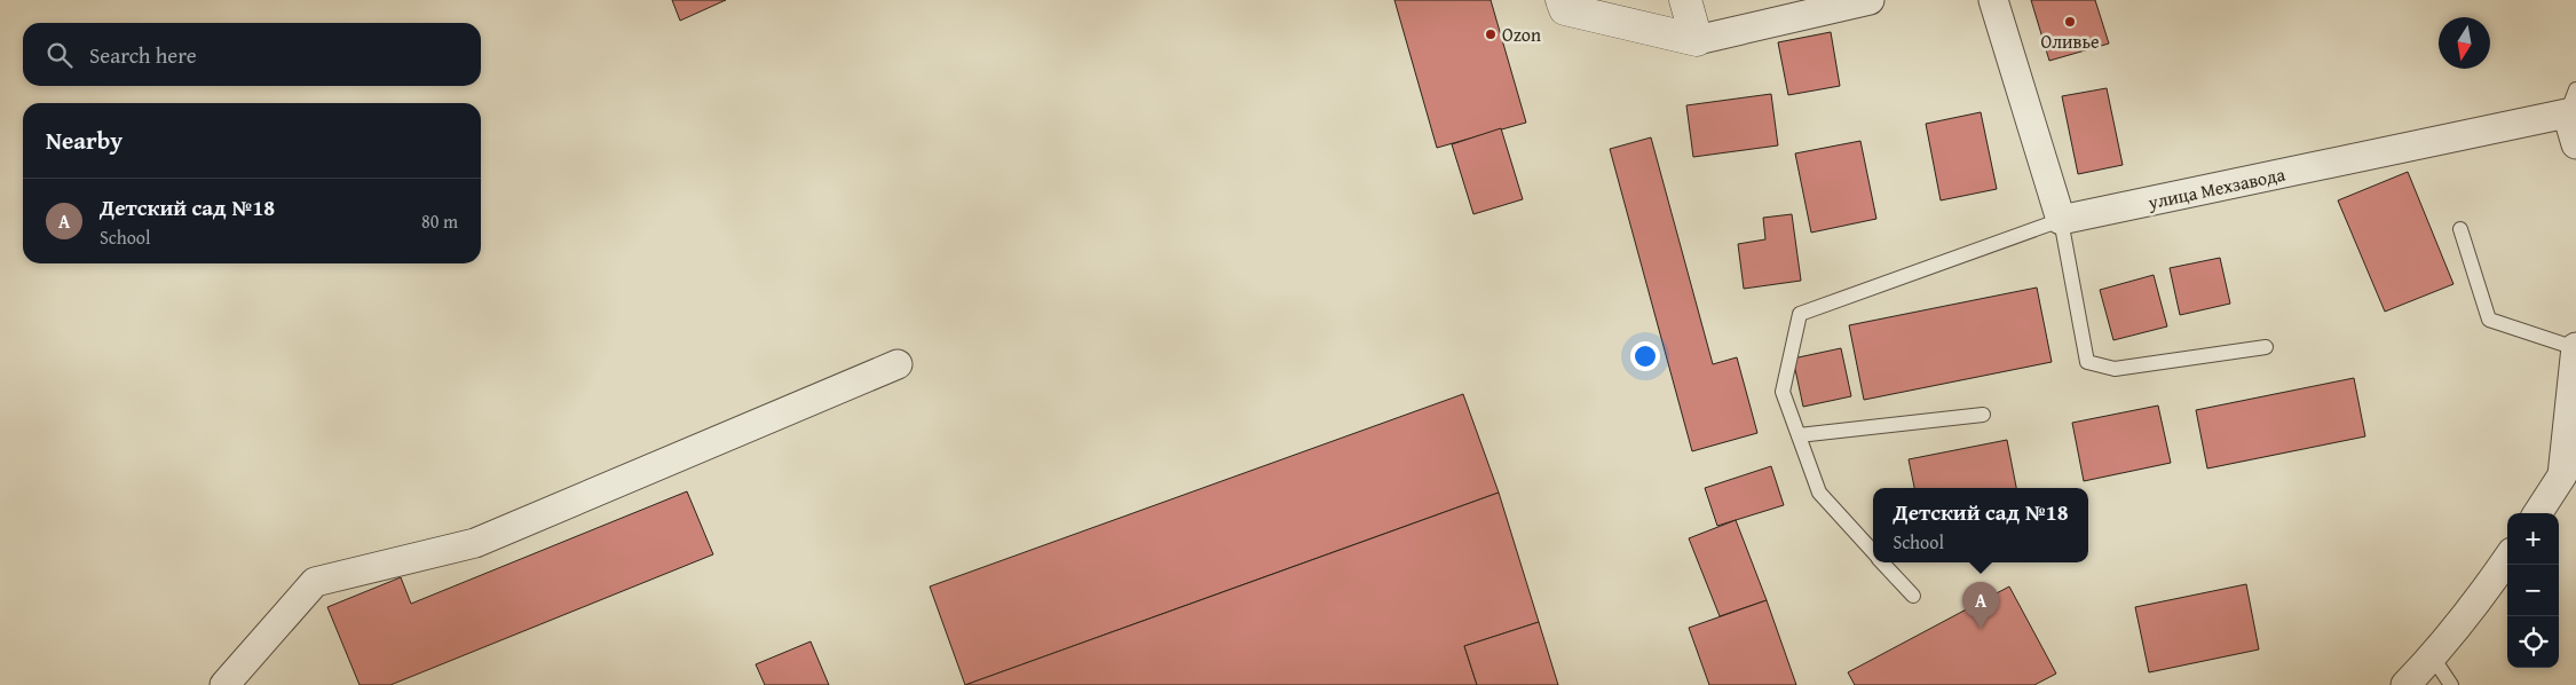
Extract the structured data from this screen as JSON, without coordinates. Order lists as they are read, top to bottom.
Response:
{
  "streets": {
    "street": ["улица Мехзавода"]
  },
  "places": ["Оливье", "Ozon"],
  "north": "bottom",
  "page": {
    "search": "Search here",
    "heading": "Nearby",
    "list": [
      {
        "mark": "A",
        "name": "Детский сад №18",
        "note": "School",
        "value": "80 m"
      }
    ],
    "popup": ["Детский сад №18", "School"],
    "map_buttons": ["+", "−"],
    "pins": "A"
  }
}
